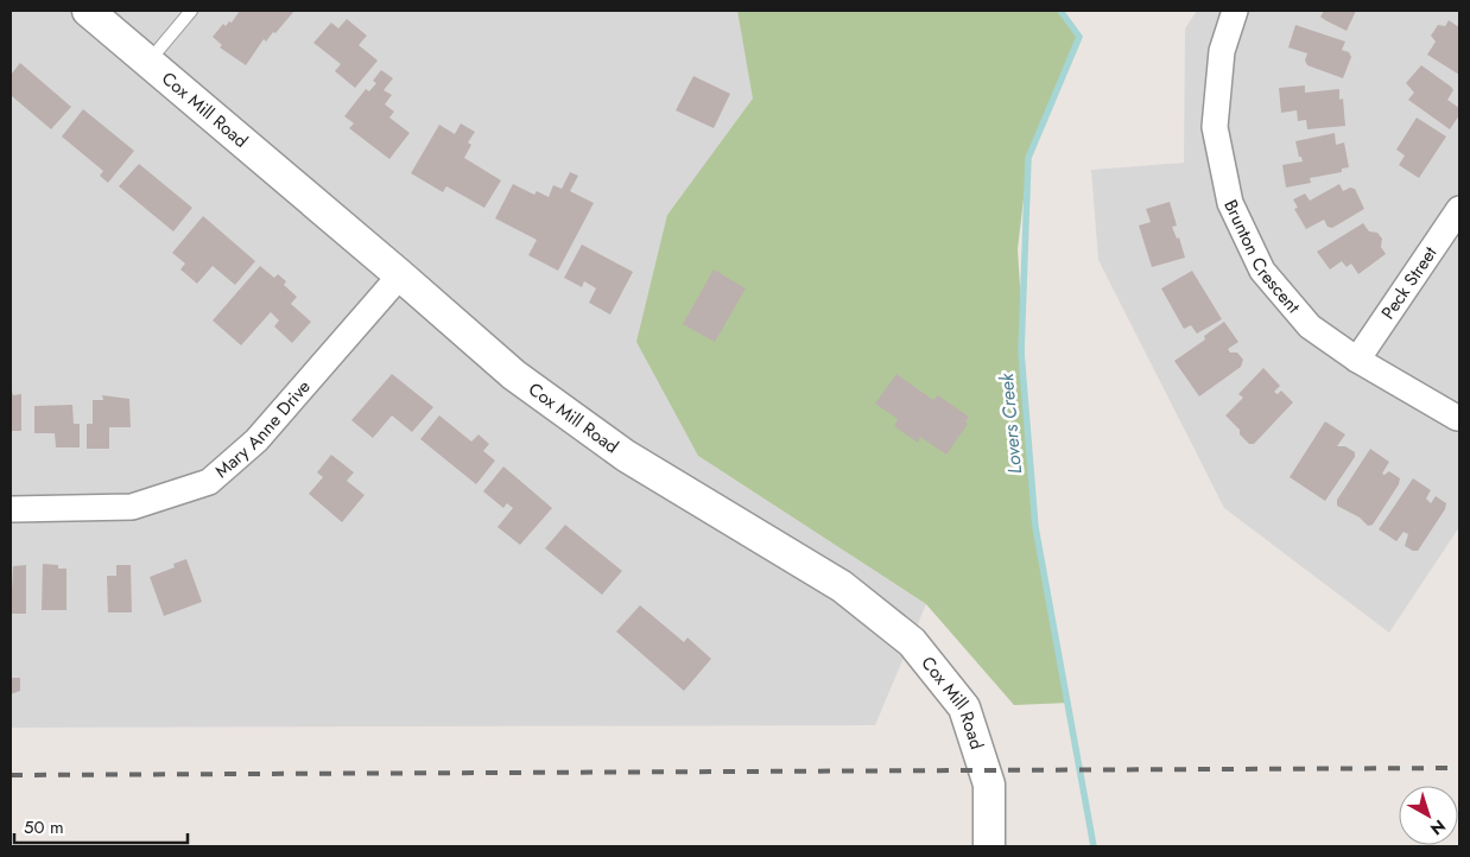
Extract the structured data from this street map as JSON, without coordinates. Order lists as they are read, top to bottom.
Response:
{
  "streets": {
    "street": [
      "Cox Mill Road",
      "Brunton Crescent",
      "Peck Street",
      "Mary Anne Drive"
    ]
  },
  "crossings": [
    ["Cox Mill Road", "Mary Anne Drive"],
    ["Brunton Crescent", "Peck Street"]
  ],
  "water": ["Lovers Creek"],
  "scale_bar": "50 m",
  "north": "bottom right"
}
